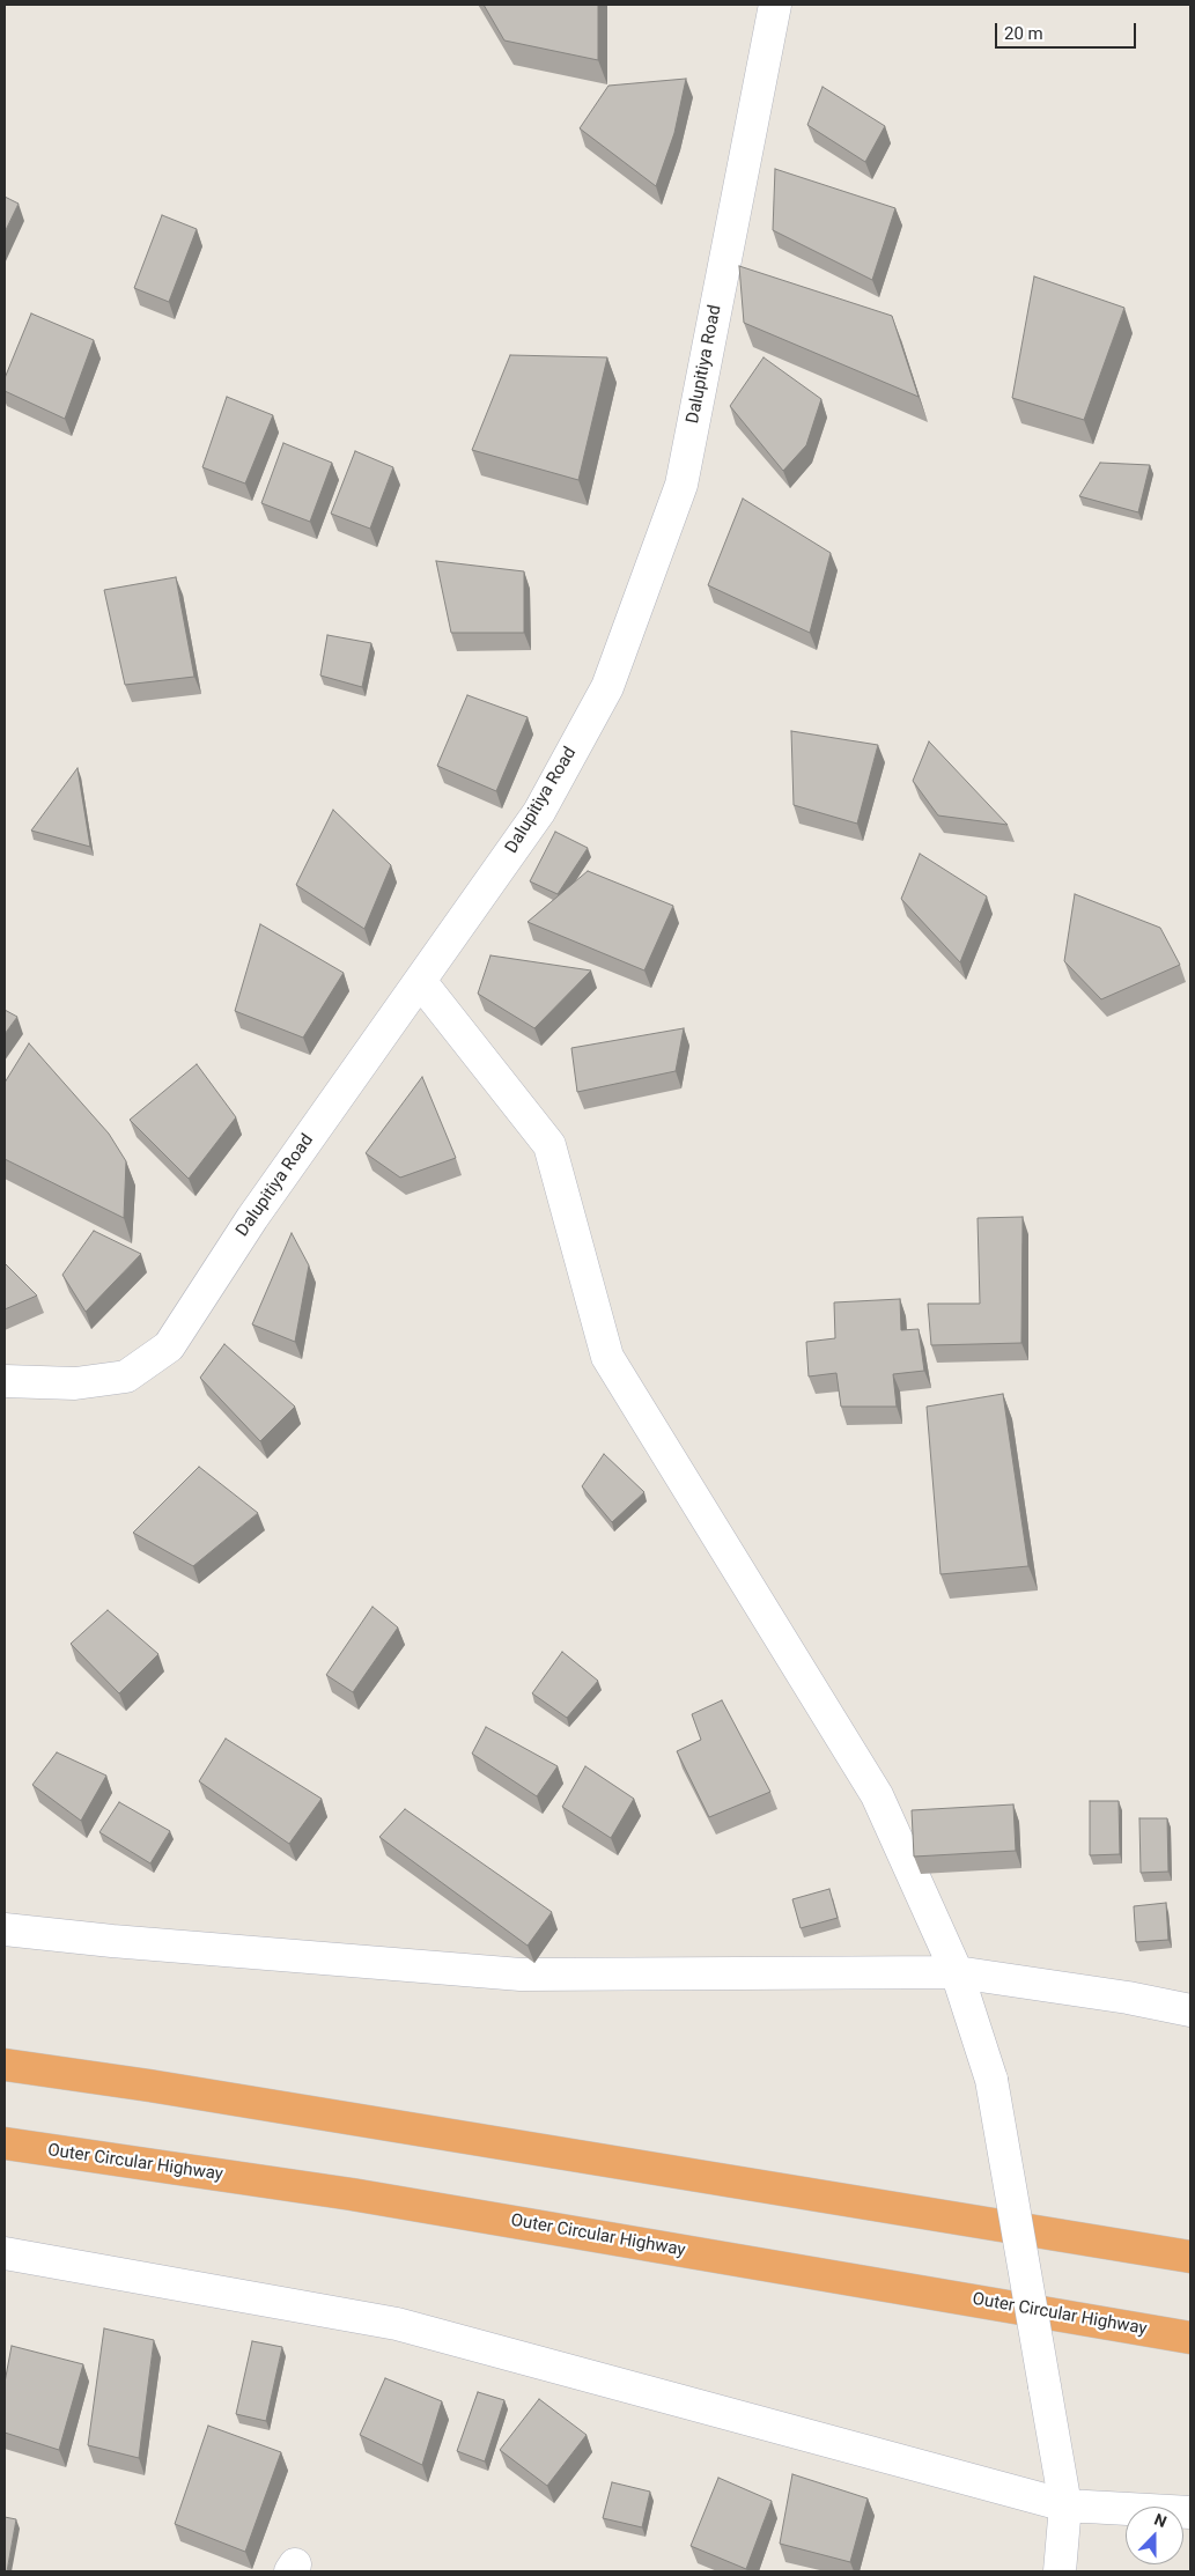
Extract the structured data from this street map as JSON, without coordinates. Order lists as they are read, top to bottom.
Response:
{
  "streets": {
    "highway": ["Outer Circular Highway"],
    "street": ["Dalupitiya Road"]
  },
  "scale_bar": "20 m",
  "north": "top"
}
